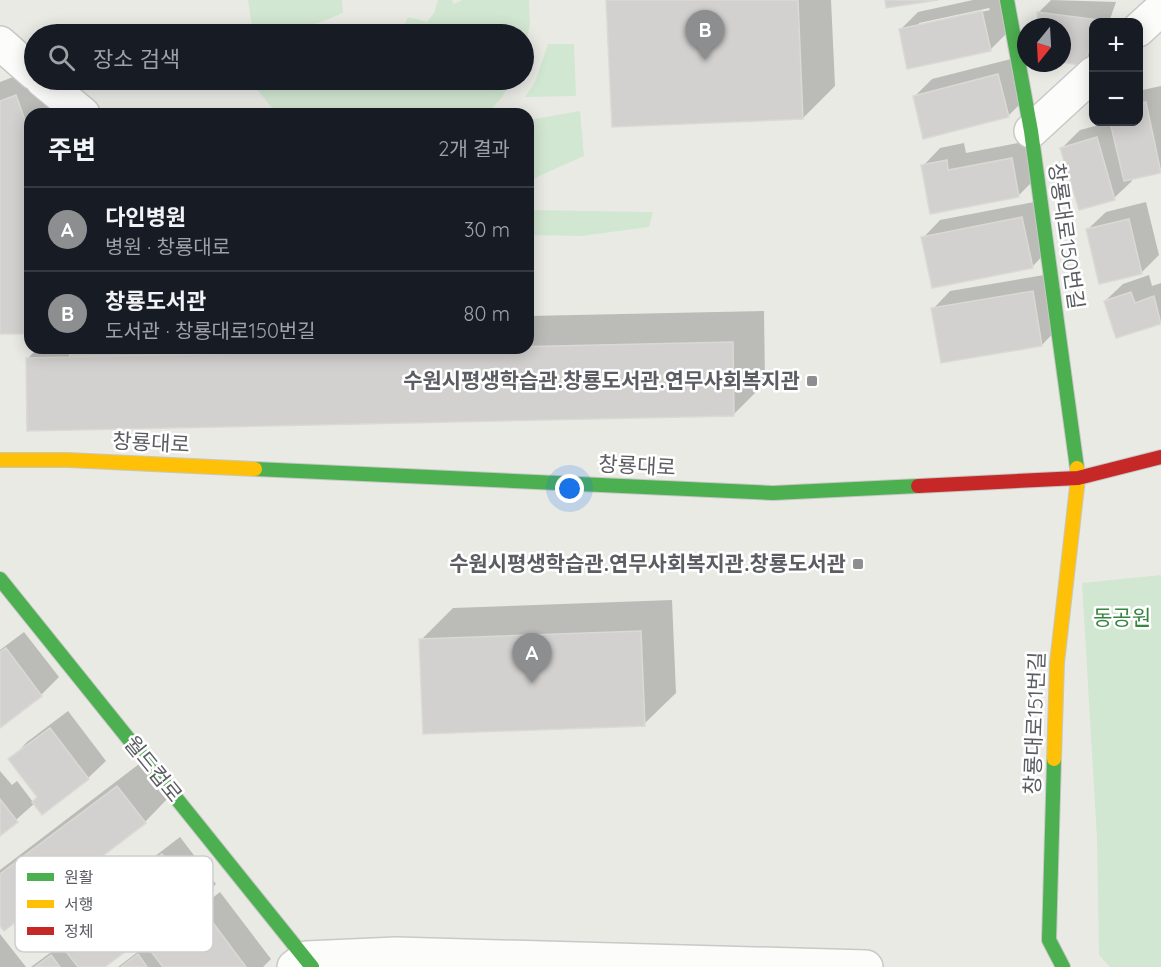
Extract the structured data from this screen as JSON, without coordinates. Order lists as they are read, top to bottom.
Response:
{
  "streets": {
    "street": [
      "창룡대로150번길",
      "창룡대로",
      "창룡대로151번길",
      "월드컵로"
    ]
  },
  "crossings": [
    ["창룡대로150번길", "창룡대로"],
    ["창룡대로150번길", "창룡대로151번길"],
    ["창룡대로", "창룡대로151번길"]
  ],
  "parks": ["동공원"],
  "places": {
    "transit": ["수원시평생학습관.창룡도서관.연무사회복지관", "수원시평생학습관.연무사회복지관.창룡도서관"]
  },
  "legend": ["원활", "서행", "정체"],
  "north": "bottom",
  "page": {
    "pins": ["B", "A"],
    "map_buttons": ["+", "−"],
    "search": "장소 검색",
    "heading": ["주변", "2개 결과"],
    "list": [
      {
        "mark": "A",
        "name": "다인병원",
        "note": "병원 · 창룡대로",
        "value": "30 m"
      },
      {
        "mark": "B",
        "name": "창룡도서관",
        "note": "도서관 · 창룡대로150번길",
        "value": "80 m"
      }
    ]
  }
}
